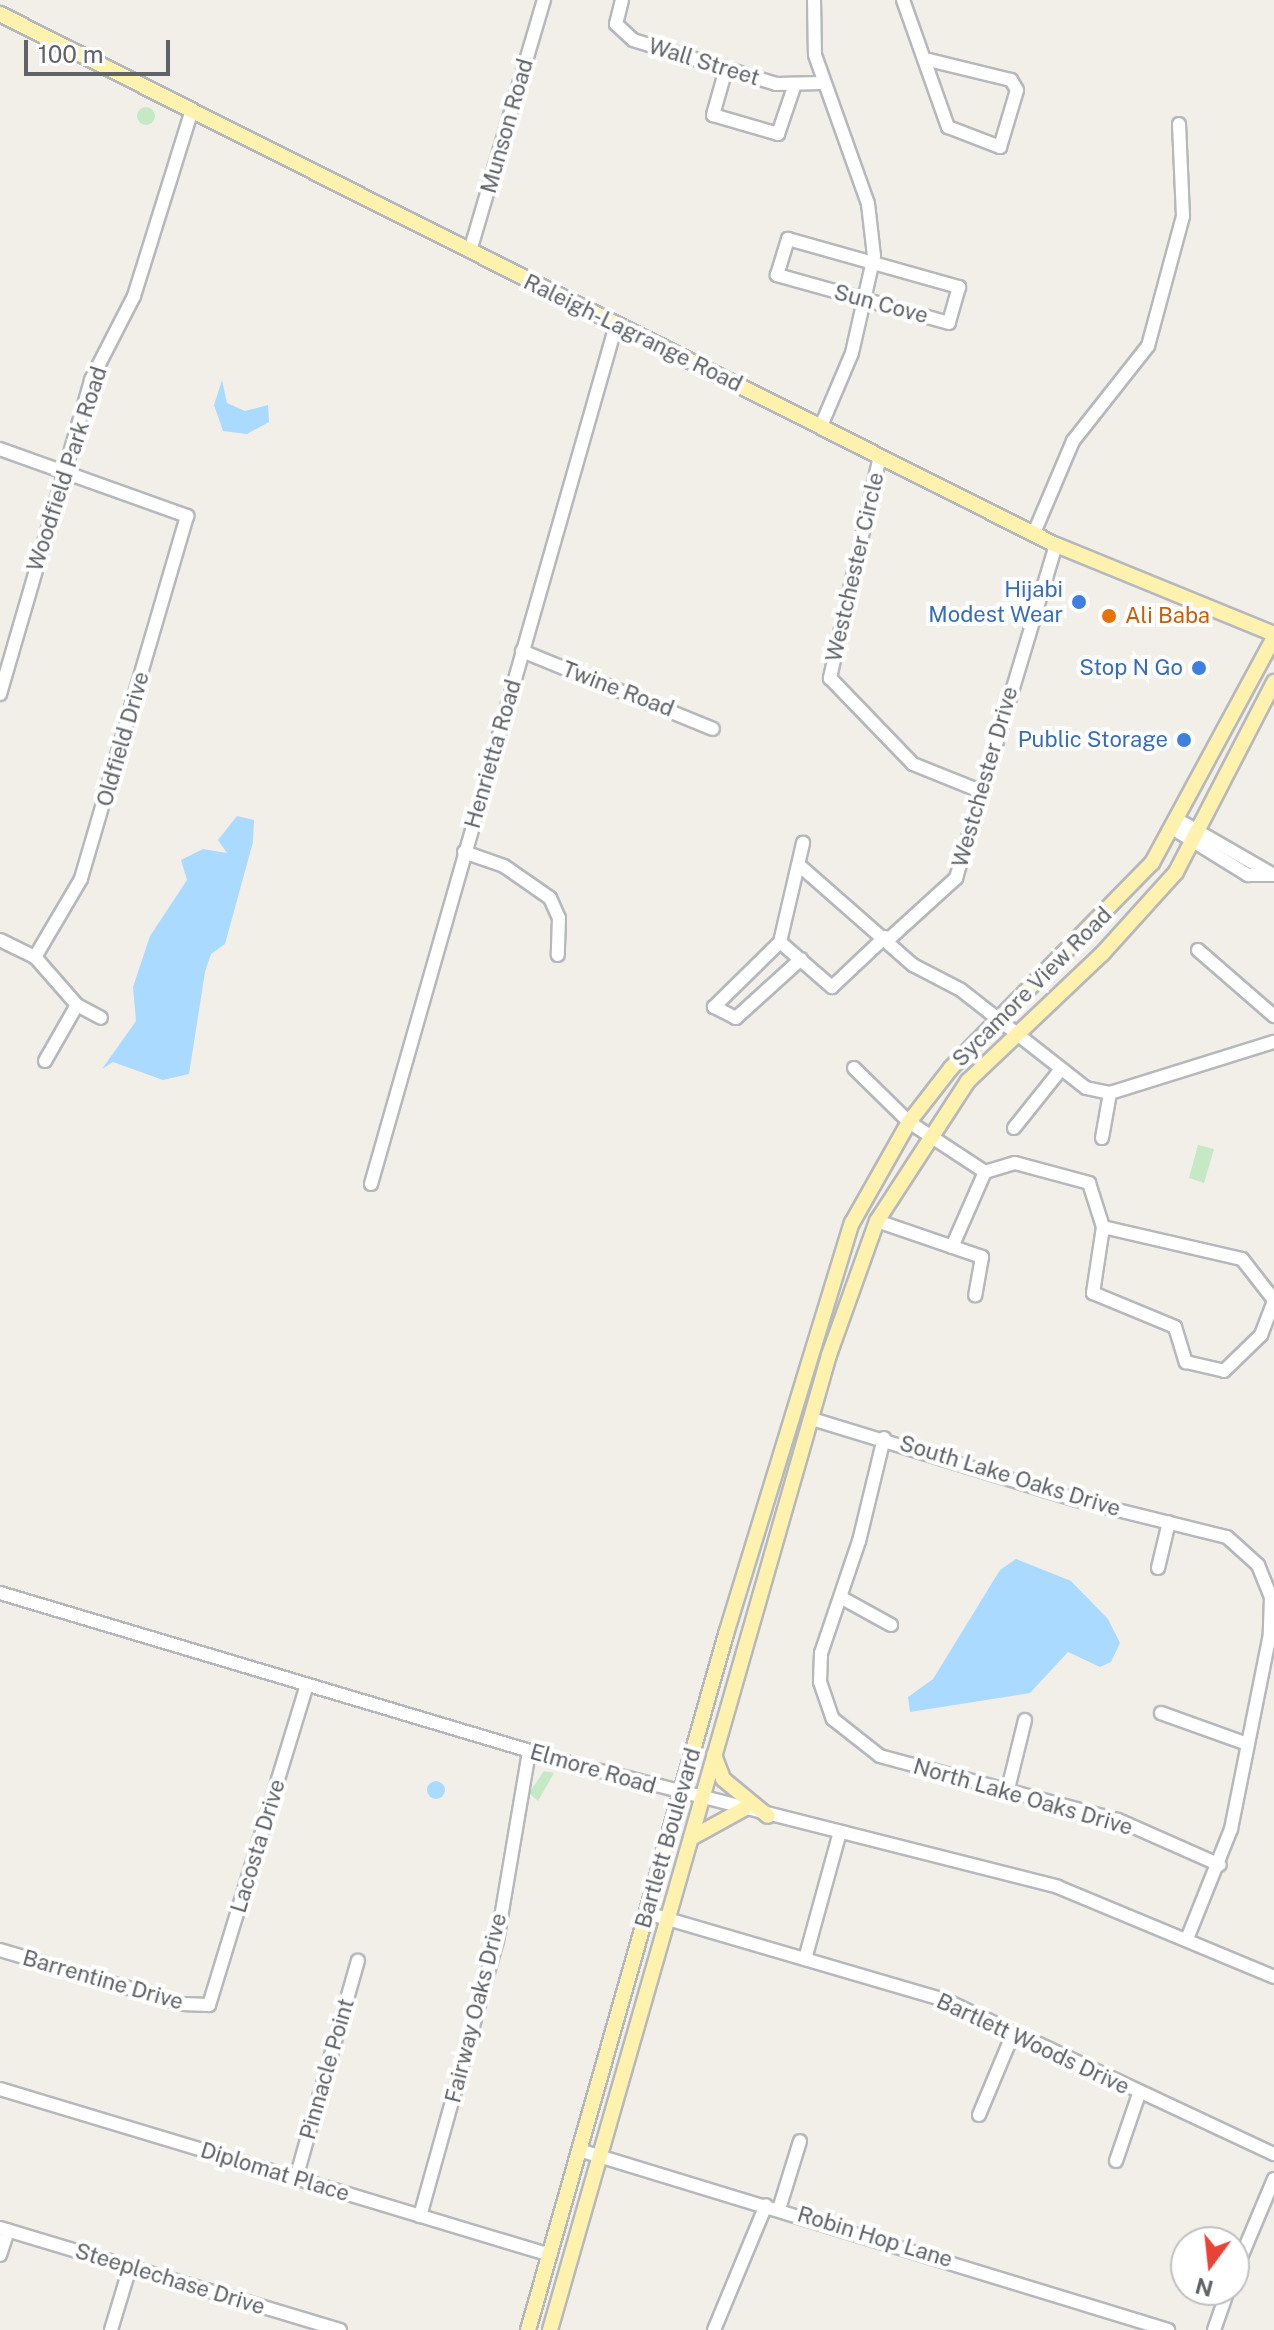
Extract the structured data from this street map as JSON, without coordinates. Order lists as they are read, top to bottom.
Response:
{
  "streets": {
    "main road": ["Raleigh-Lagrange Road", "Sycamore View Road", "Bartlett Boulevard"],
    "street": [
      "Wall Street",
      "Munson Road",
      "Sun Cove",
      "Woodfield Park Road",
      "Westchester Circle",
      "Twine Road",
      "Oldfield Drive",
      "Henrietta Road",
      "Westchester Drive",
      "South Lake Oaks Drive",
      "Elmore Road",
      "North Lake Oaks Drive",
      "Lacosta Drive",
      "Barrentine Drive",
      "Fairway Oaks Drive",
      "Bartlett Woods Drive",
      "Pinnacle Point",
      "Diplomat Place",
      "Robin Hop Lane",
      "Steeplechase Drive"
    ]
  },
  "crossings": [
    ["Munson Road", "Raleigh-Lagrange Road"],
    ["Raleigh-Lagrange Road", "Woodfield Park Road"],
    ["Raleigh-Lagrange Road", "Westchester Circle"],
    ["Raleigh-Lagrange Road", "Henrietta Road"],
    ["Raleigh-Lagrange Road", "Westchester Drive"],
    ["Raleigh-Lagrange Road", "Sycamore View Road"],
    ["Woodfield Park Road", "Oldfield Drive"],
    ["Westchester Circle", "Westchester Drive"],
    ["Twine Road", "Henrietta Road"],
    ["Sycamore View Road", "Bartlett Boulevard"],
    ["South Lake Oaks Drive", "Bartlett Boulevard"],
    ["Elmore Road", "Bartlett Boulevard"],
    ["Elmore Road", "Lacosta Drive"],
    ["Elmore Road", "Fairway Oaks Drive"],
    ["Bartlett Boulevard", "Bartlett Woods Drive"],
    ["Bartlett Boulevard", "Diplomat Place"],
    ["Bartlett Boulevard", "Robin Hop Lane"],
    ["Lacosta Drive", "Barrentine Drive"],
    ["Fairway Oaks Drive", "Diplomat Place"],
    ["Pinnacle Point", "Diplomat Place"]
  ],
  "places": [
    "Hijabi Modest Wear",
    "Ali Baba",
    "Stop N Go",
    "Public Storage"
  ],
  "scale_bar": "100 m",
  "north": "bottom"
}
